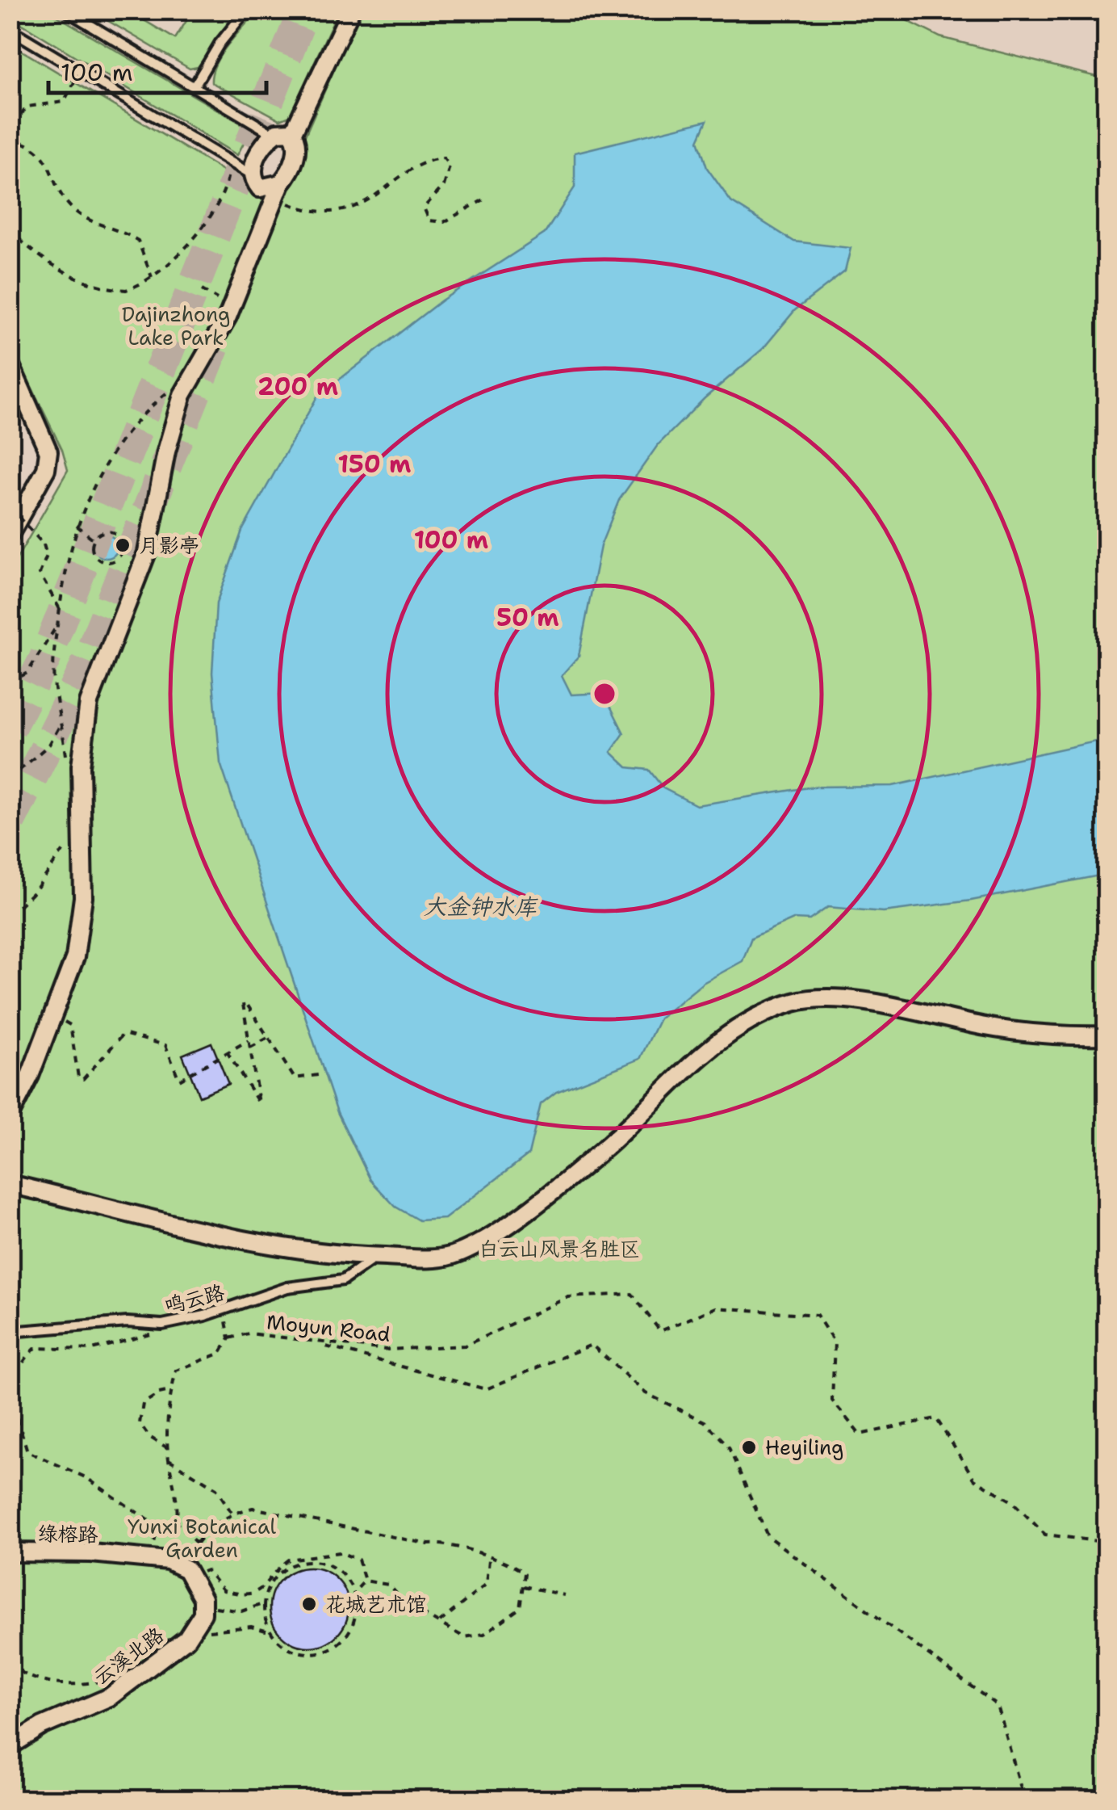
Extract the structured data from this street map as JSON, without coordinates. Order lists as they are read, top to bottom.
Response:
{
  "streets": {
    "street": ["绿榕路", "云溪北路"],
    "lane": ["鸣云路"],
    "path": ["Moyun Road"]
  },
  "water": ["大金钟水库"],
  "parks": ["Dajinzhong Lake Park", "白云山风景名胜区", "Yunxi Botanical Garden"],
  "places": ["月影亭", "Heyiling", "花城艺术馆"],
  "scale_bar": "100 m",
  "rings": [
    "200 m",
    "150 m",
    "100 m",
    "50 m"
  ]
}
